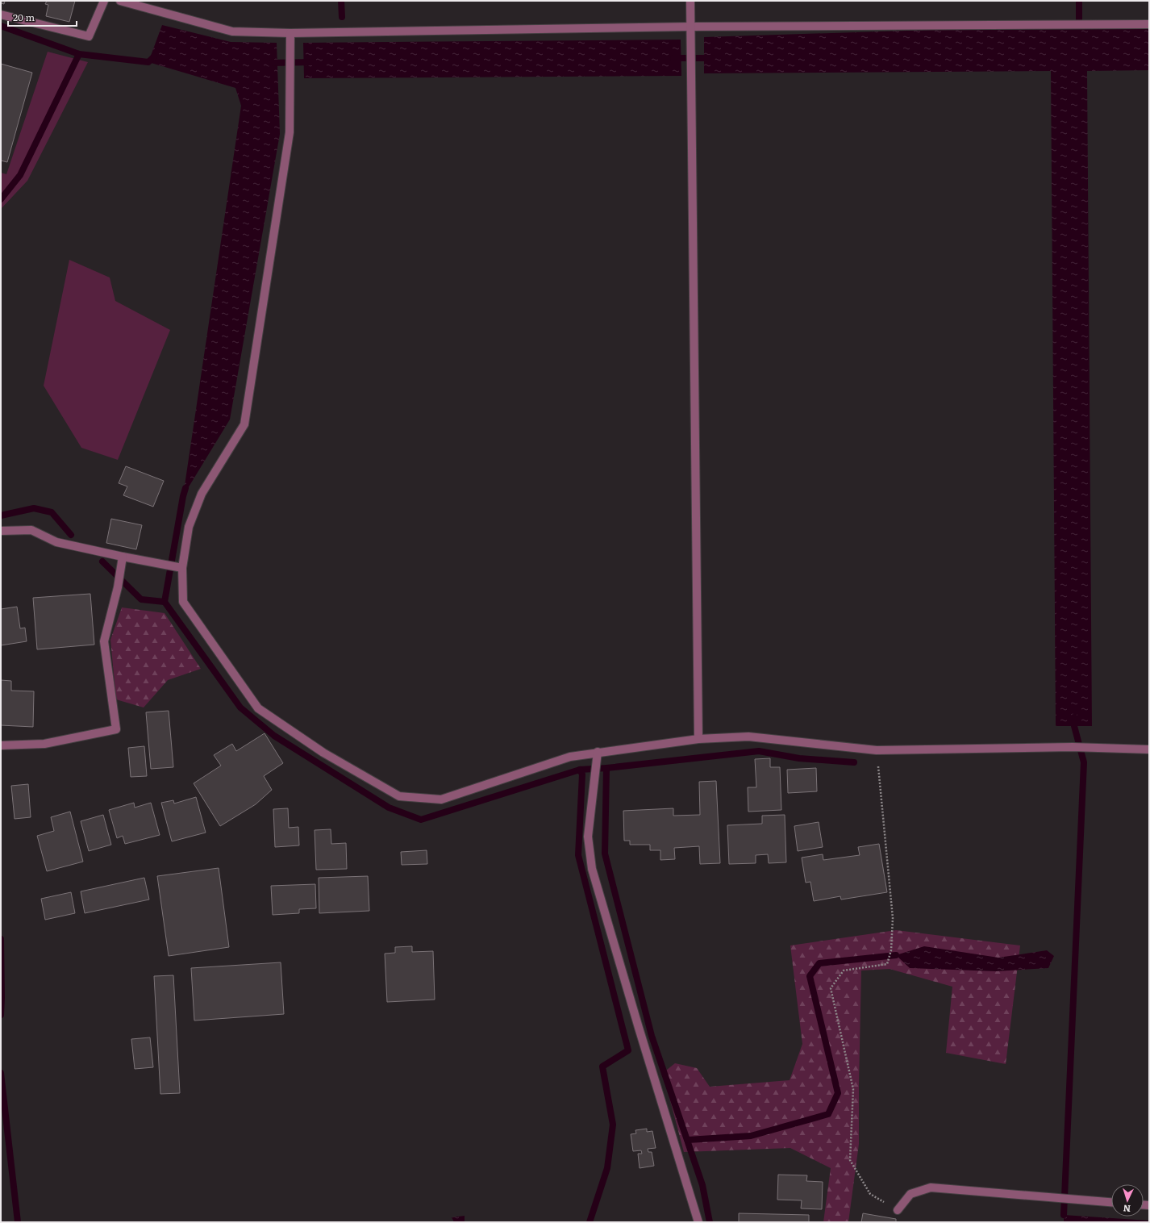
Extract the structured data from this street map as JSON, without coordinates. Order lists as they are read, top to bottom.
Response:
{
  "scale_bar": "20 m",
  "north": "bottom"
}
